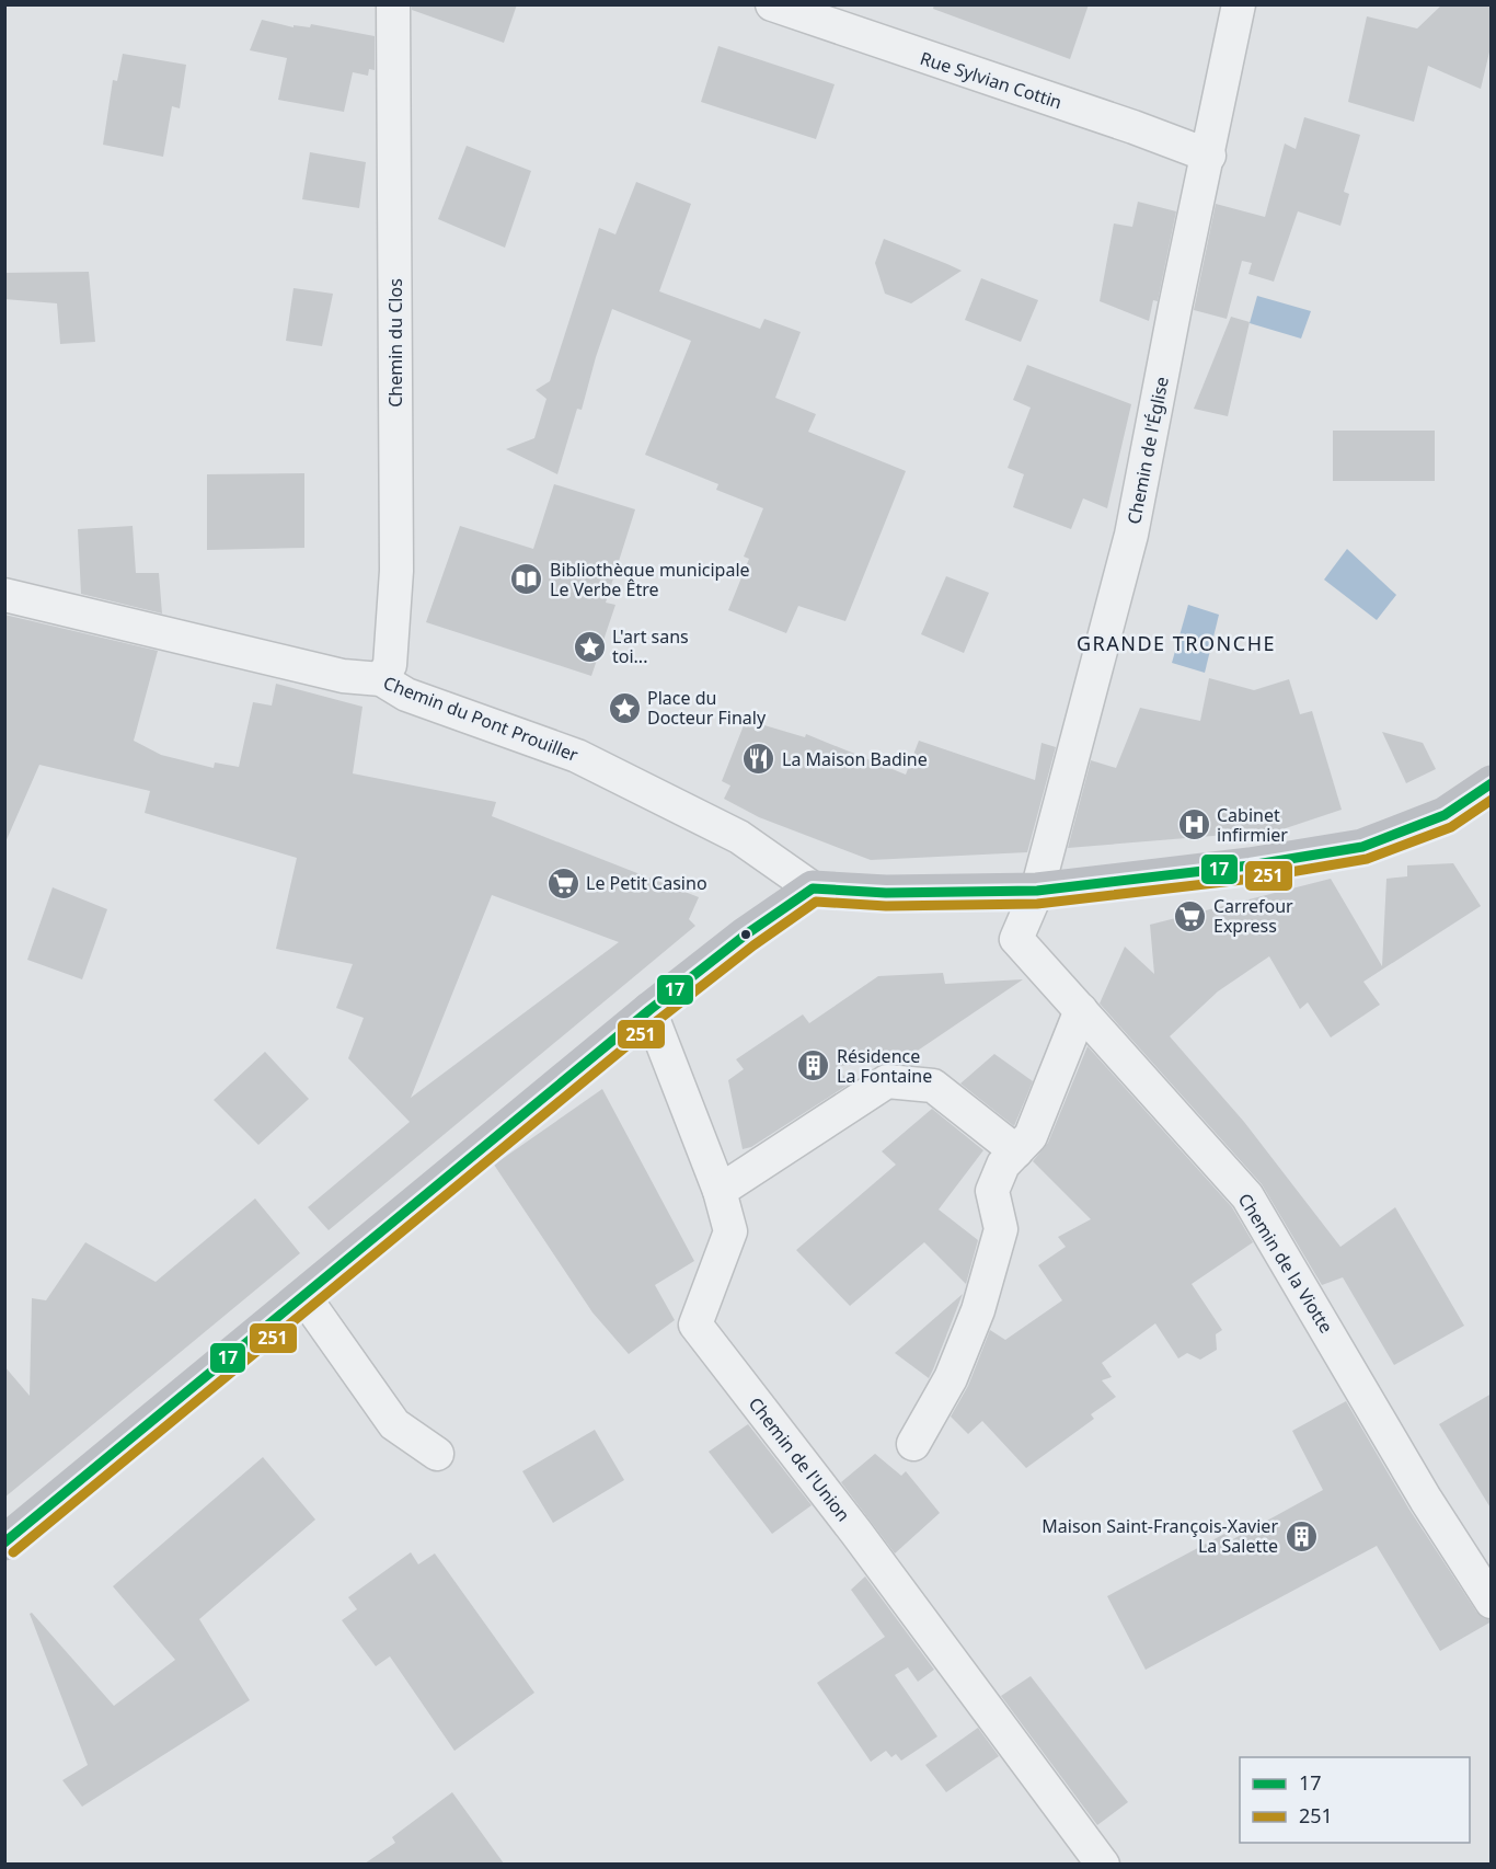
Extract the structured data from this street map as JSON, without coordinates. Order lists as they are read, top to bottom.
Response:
{
  "streets": {
    "street": [
      "Rue Sylvian Cottin",
      "Chemin du Clos",
      "Chemin de l'Église",
      "Chemin du Pont Prouiller",
      "Chemin de la Viotte",
      "Chemin de l'Union"
    ]
  },
  "crossings": [
    ["Rue Sylvian Cottin", "Chemin de l'Église"],
    ["Chemin du Clos", "Chemin du Pont Prouiller"],
    ["Chemin de l'Église", "Chemin de la Viotte"]
  ],
  "districts": ["GRANDE TRONCHE"],
  "places": {
    "library": ["Bibliothèque municipale Le Verbe Être"],
    "place": ["L'art sans toi...", "Place du Docteur Finaly"],
    "restaurant": ["La Maison Badine"],
    "hospital": ["Cabinet infirmier"],
    "supermarket": ["Le Petit Casino", "Carrefour Express"],
    "building": ["Résidence La Fontaine", "Maison Saint-François-Xavier La Salette"]
  },
  "lines": ["transit line 17", "transit line 251"],
  "legend": ["17", "251"]
}
